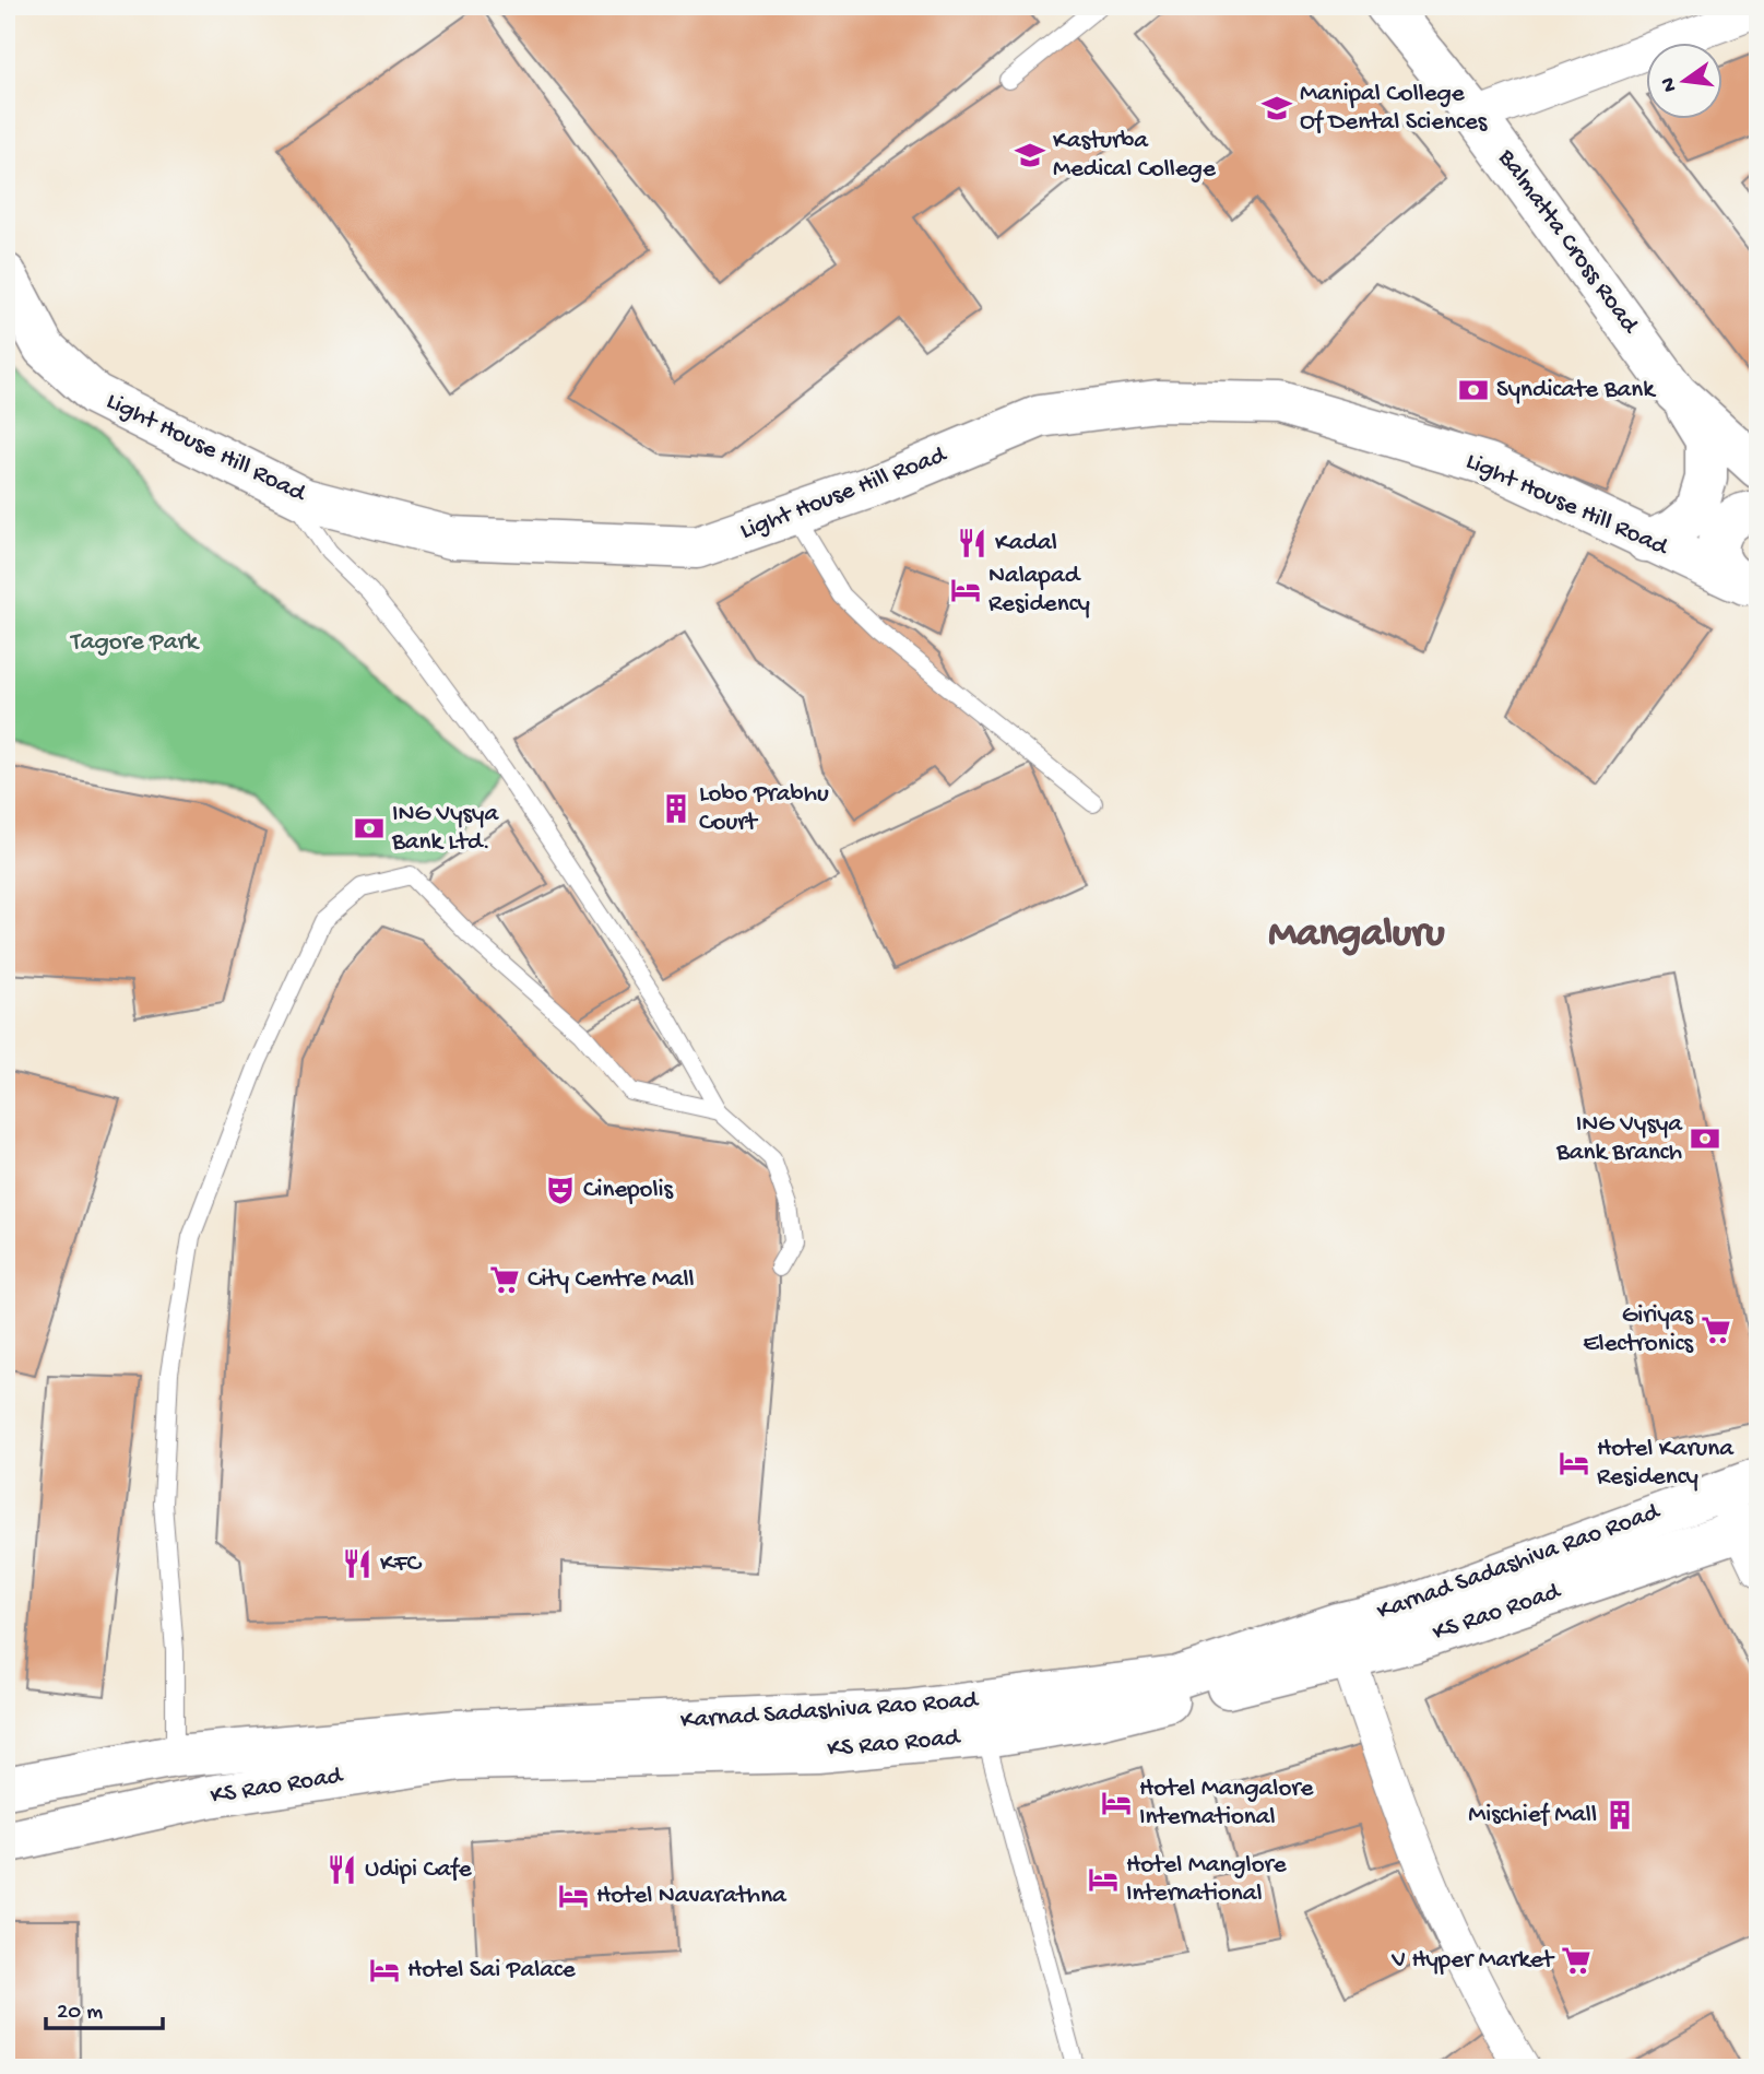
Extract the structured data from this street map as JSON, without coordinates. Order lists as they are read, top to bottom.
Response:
{
  "streets": {
    "main road": [
      "Balmatta Cross Road",
      "Light House Hill Road",
      "Karnad Sadashiva Rao Road",
      "KS Rao Road"
    ]
  },
  "districts": ["Mangaluru"],
  "parks": ["Tagore Park"],
  "places": {
    "school or university": ["Manipal College Of Dental Sciences", "Kasturba Medical College"],
    "bank": ["Syndicate Bank", "ING Vysya Bank Ltd.", "ING Vysya Bank Branch"],
    "restaurant": ["Kadal", "KFC", "Udipi Cafe"],
    "hotel": [
      "Nalapad Residency",
      "Hotel Karuna Residency",
      "Hotel Mangalore International",
      "Hotel Manglore International",
      "Hotel Navarathna",
      "Hotel Sai Palace"
    ],
    "building": ["Lobo Prabhu Court", "Mischief Mall"],
    "theatre": ["Cinepolis"],
    "supermarket": ["City Centre Mall", "Giriyas Electronics", "V Hyper Market"]
  },
  "scale_bar": "20 m",
  "north": "left"
}
